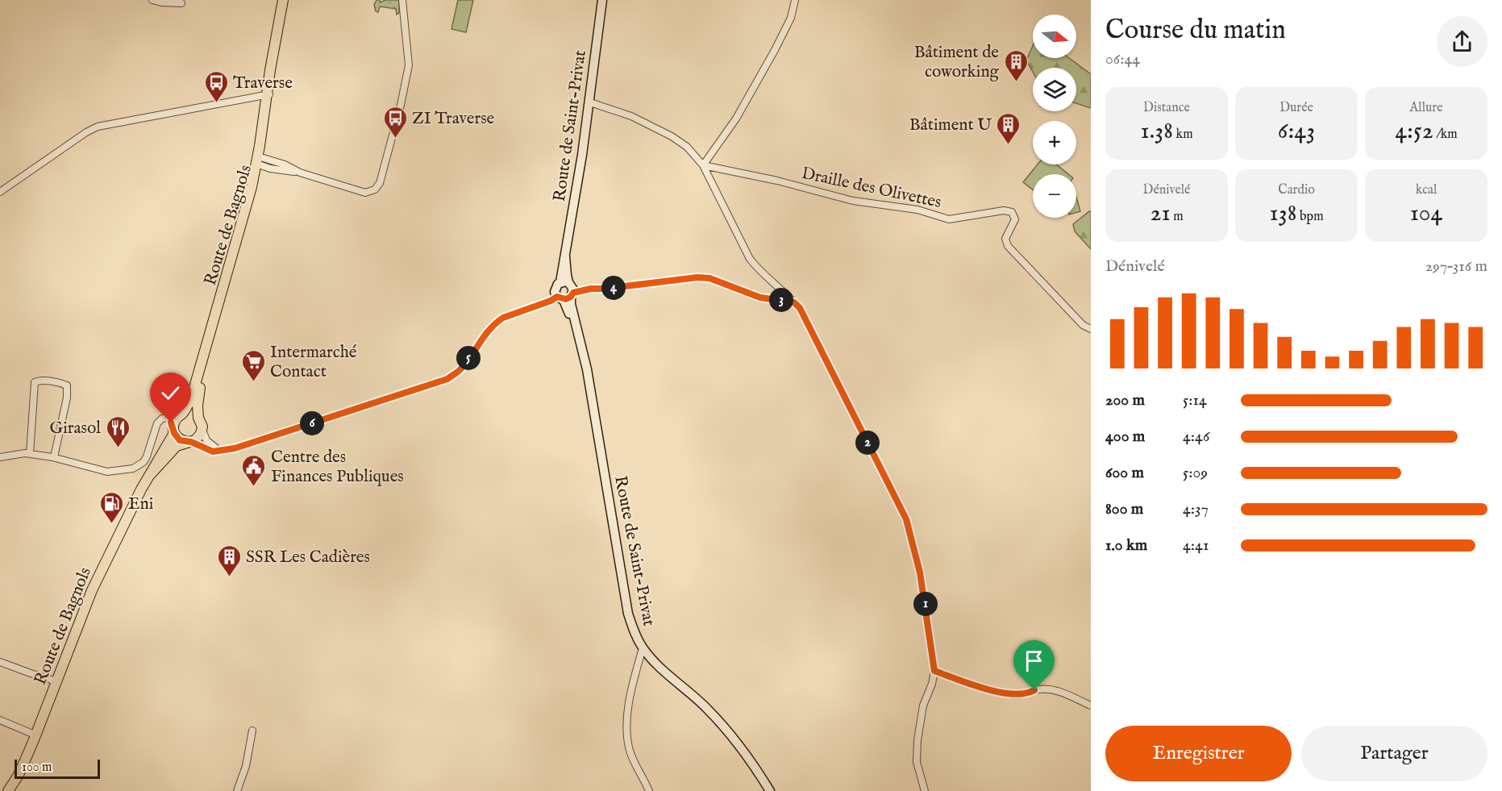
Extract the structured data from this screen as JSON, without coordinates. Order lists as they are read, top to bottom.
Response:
{
  "streets": {
    "main road": ["Route de Bagnols"],
    "street": ["Route de Saint-Privat", "Draille des Olivettes"]
  },
  "places": {
    "building": ["Bâtiment de coworking", "Bâtiment U", "SSR Les Cadières"],
    "bus stop": ["Traverse", "ZI Traverse"],
    "supermarket": ["Intermarché Contact"],
    "restaurant": ["Girasol"],
    "public building": ["Centre des Finances Publiques"],
    "fuel station": ["Eni"]
  },
  "scale_bar": "100 m",
  "north": "right",
  "page": {
    "heading": ["Course du matin", "06:44"],
    "map_buttons": ["+", "−"],
    "stats": [
      ["Distance", "1.38 km"],
      ["Durée", "6:43"],
      ["Allure", "4:52 /km"],
      ["Dénivelé", "21 m"],
      ["Cardio", "138 bpm"],
      ["kcal", "104"]
    ],
    "chart": ["Dénivelé", "297–316 m"],
    "pins": [
      "4",
      "3",
      "5",
      "6",
      "2",
      "1"
    ],
    "list": [
      {
        "name": "200 m",
        "note": "5:14"
      },
      {
        "name": "400 m",
        "note": "4:46"
      },
      {
        "name": "600 m",
        "note": "5:09"
      },
      {
        "name": "800 m",
        "note": "4:37"
      },
      {
        "name": "1.0 km",
        "note": "4:41"
      }
    ],
    "buttons": ["Enregistrer", "Partager"],
    "scale": "100 m"
  }
}
